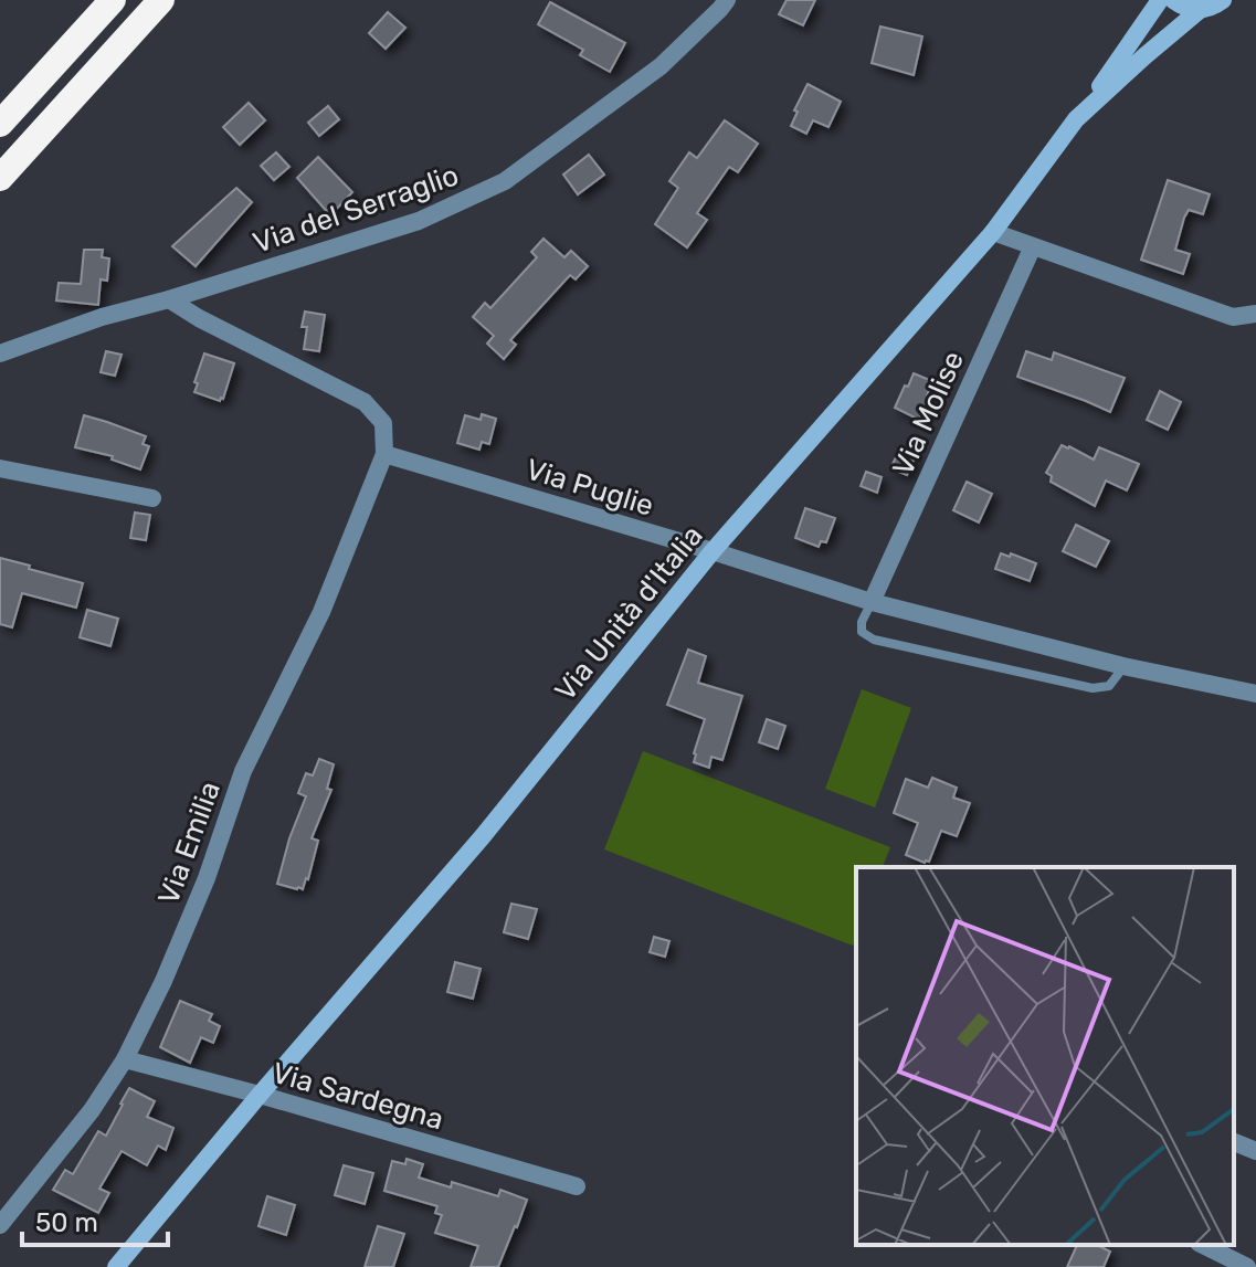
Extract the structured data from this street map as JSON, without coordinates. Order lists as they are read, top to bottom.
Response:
{
  "streets": {
    "main road": ["Via Unità d'Italia"],
    "street": [
      "Via del Serraglio",
      "Via Molise",
      "Via Puglie",
      "Via Emilia",
      "Via Sardegna"
    ]
  },
  "crossings": [
    ["Via Molise", "Via Puglie"],
    ["Via Puglie", "Via Unità d'Italia"],
    ["Via Puglie", "Via Emilia"],
    ["Via Unità d'Italia", "Via Sardegna"],
    ["Via Emilia", "Via Sardegna"]
  ],
  "scale_bar": "50 m"
}
